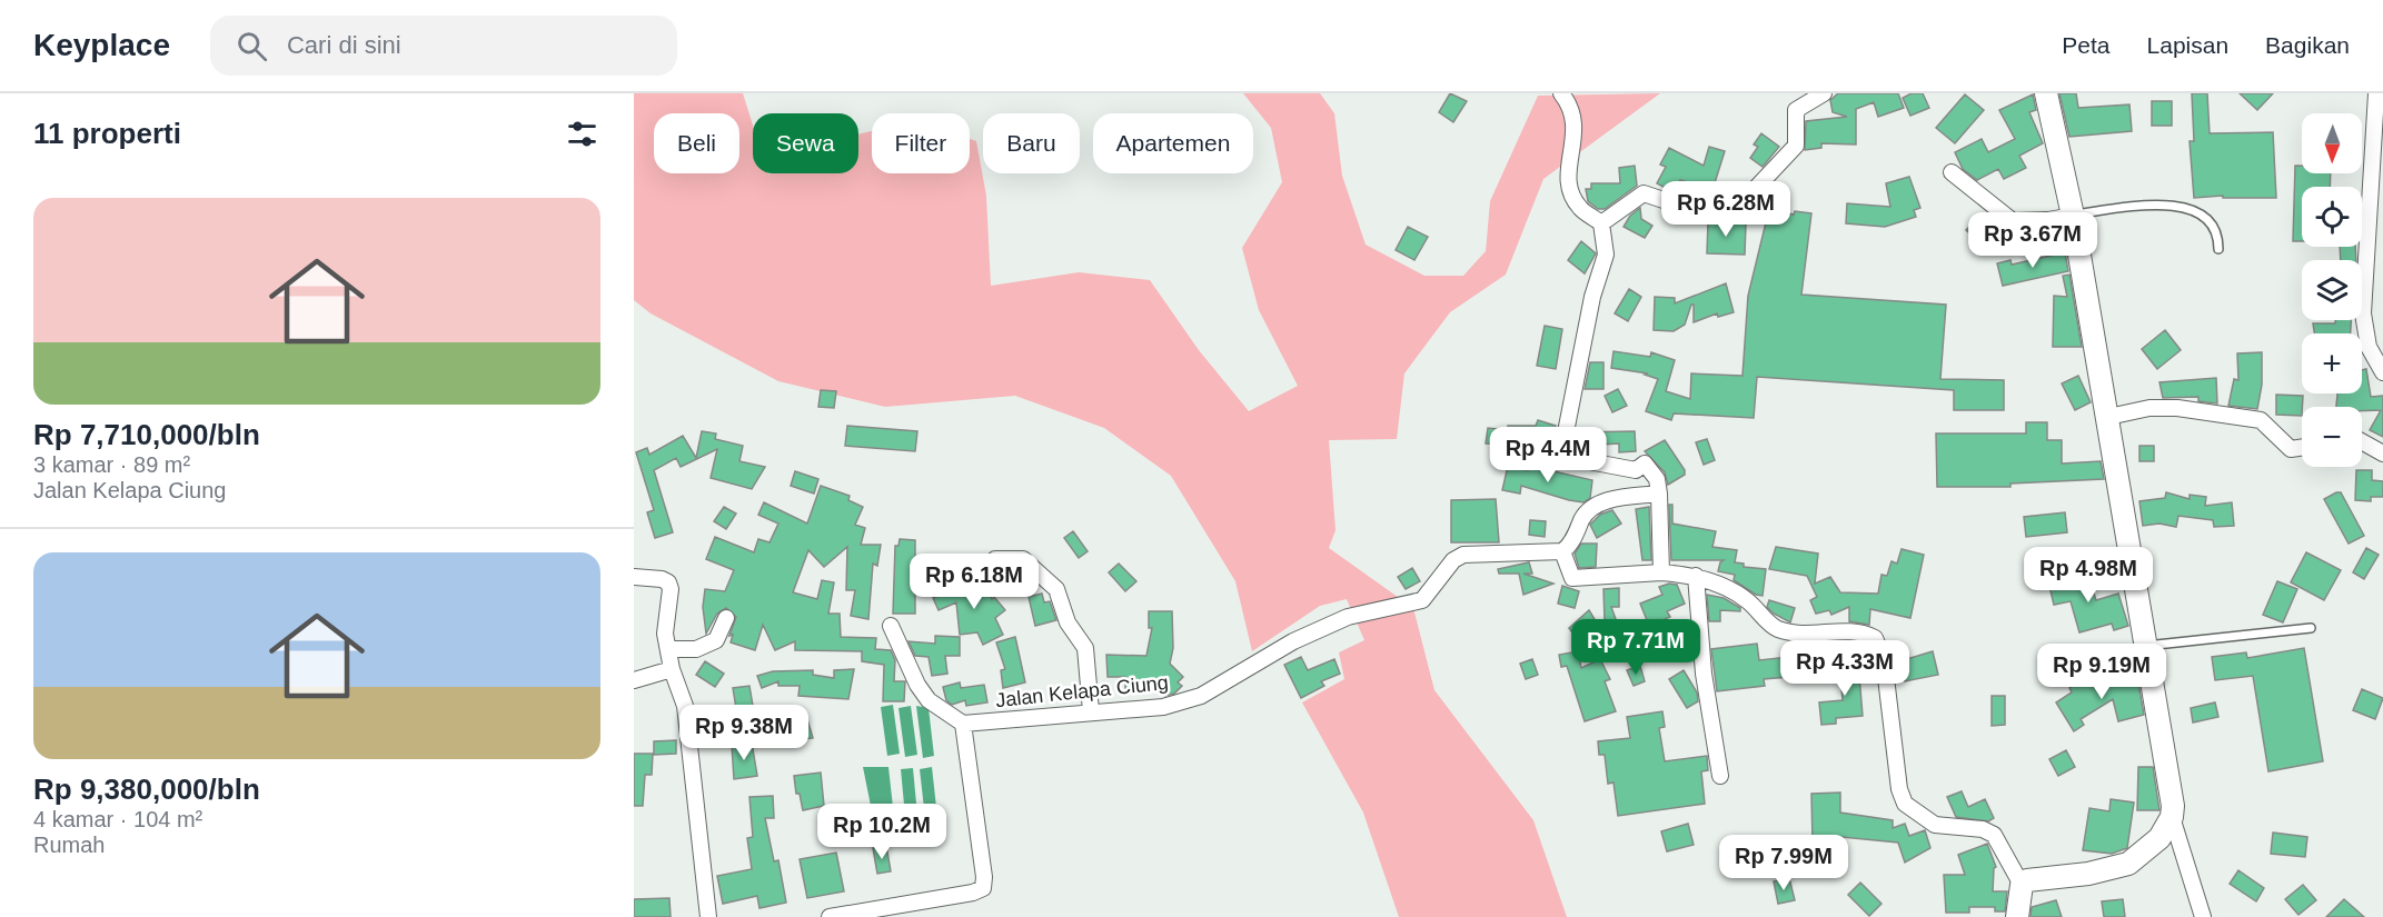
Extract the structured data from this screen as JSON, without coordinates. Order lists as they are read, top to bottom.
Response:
{
  "streets": {
    "street": ["Jalan Kelapa Ciung"]
  },
  "north": "bottom",
  "page": {
    "header": "Keyplace",
    "search": "Cari di sini",
    "nav": ["Peta", "Lapisan", "Bagikan"],
    "heading": "11 properti",
    "map_buttons": ["+", "−"],
    "chip": [
      "Beli",
      "Sewa",
      "Filter",
      "Baru",
      "Apartemen"
    ],
    "list": [
      {
        "name": "Rp 7,710,000/bln",
        "note": "3 kamar · 89 m² · Jalan Kelapa Ciung"
      },
      {
        "name": "Rp 9,380,000/bln",
        "note": "4 kamar · 104 m² · Rumah"
      }
    ],
    "price": [
      "Rp 6.28M",
      "Rp 3.67M",
      "Rp 4.4M",
      "Rp 4.98M",
      "Rp 6.18M",
      "Rp 7.71M",
      "Rp 4.33M",
      "Rp 9.19M",
      "Rp 9.38M",
      "Rp 10.2M",
      "Rp 7.99M"
    ]
  }
}
